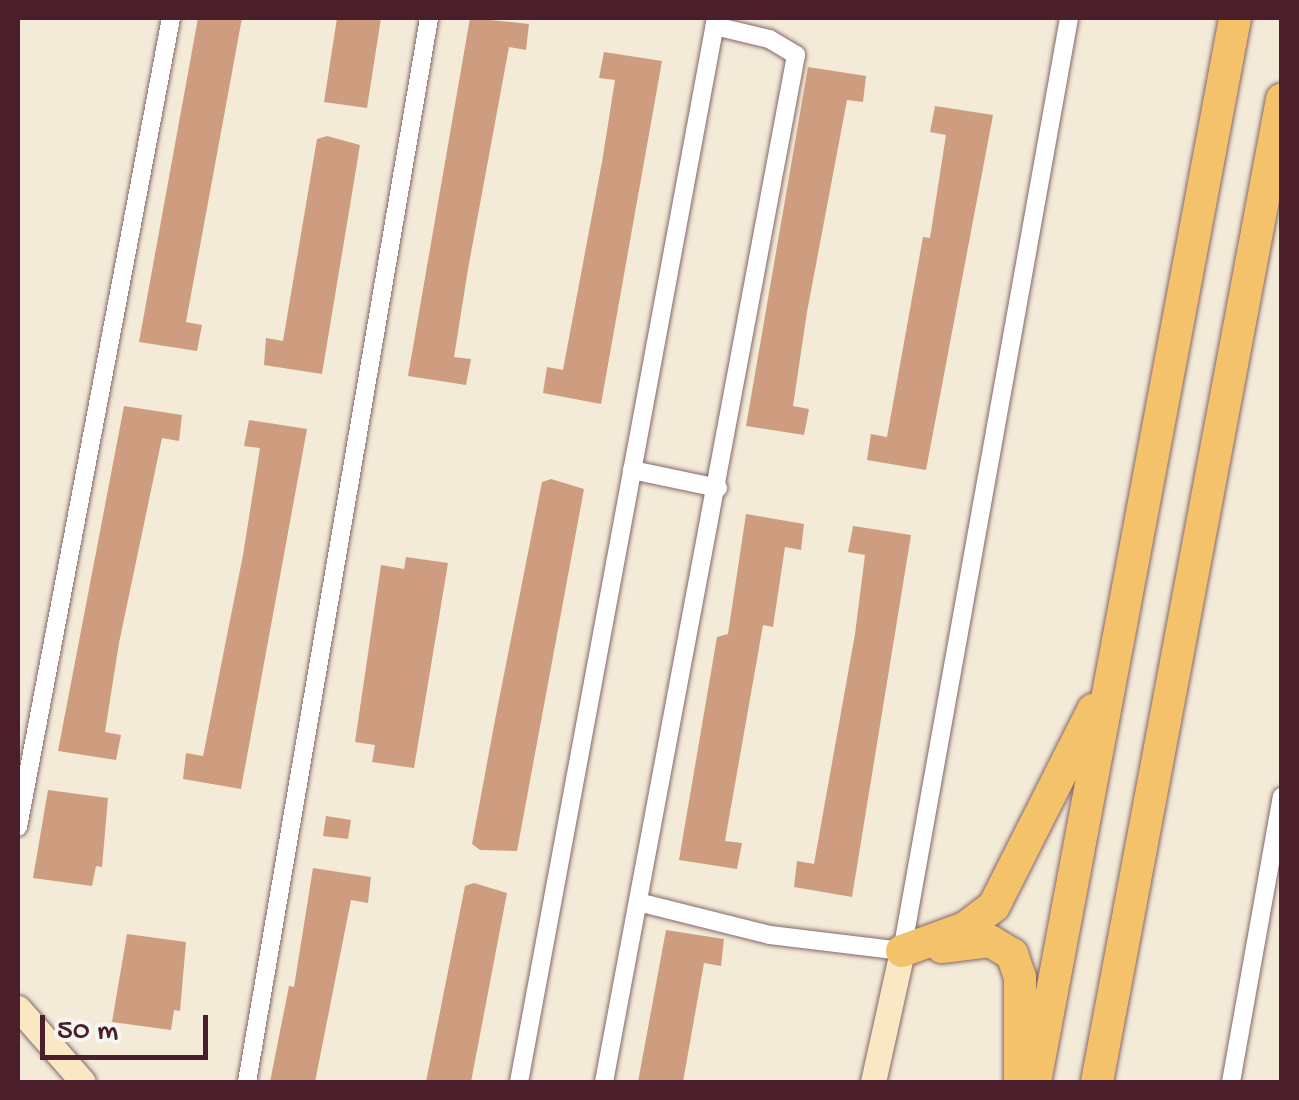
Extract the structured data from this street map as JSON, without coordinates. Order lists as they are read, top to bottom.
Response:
{
  "scale_bar": "50 m"
}
